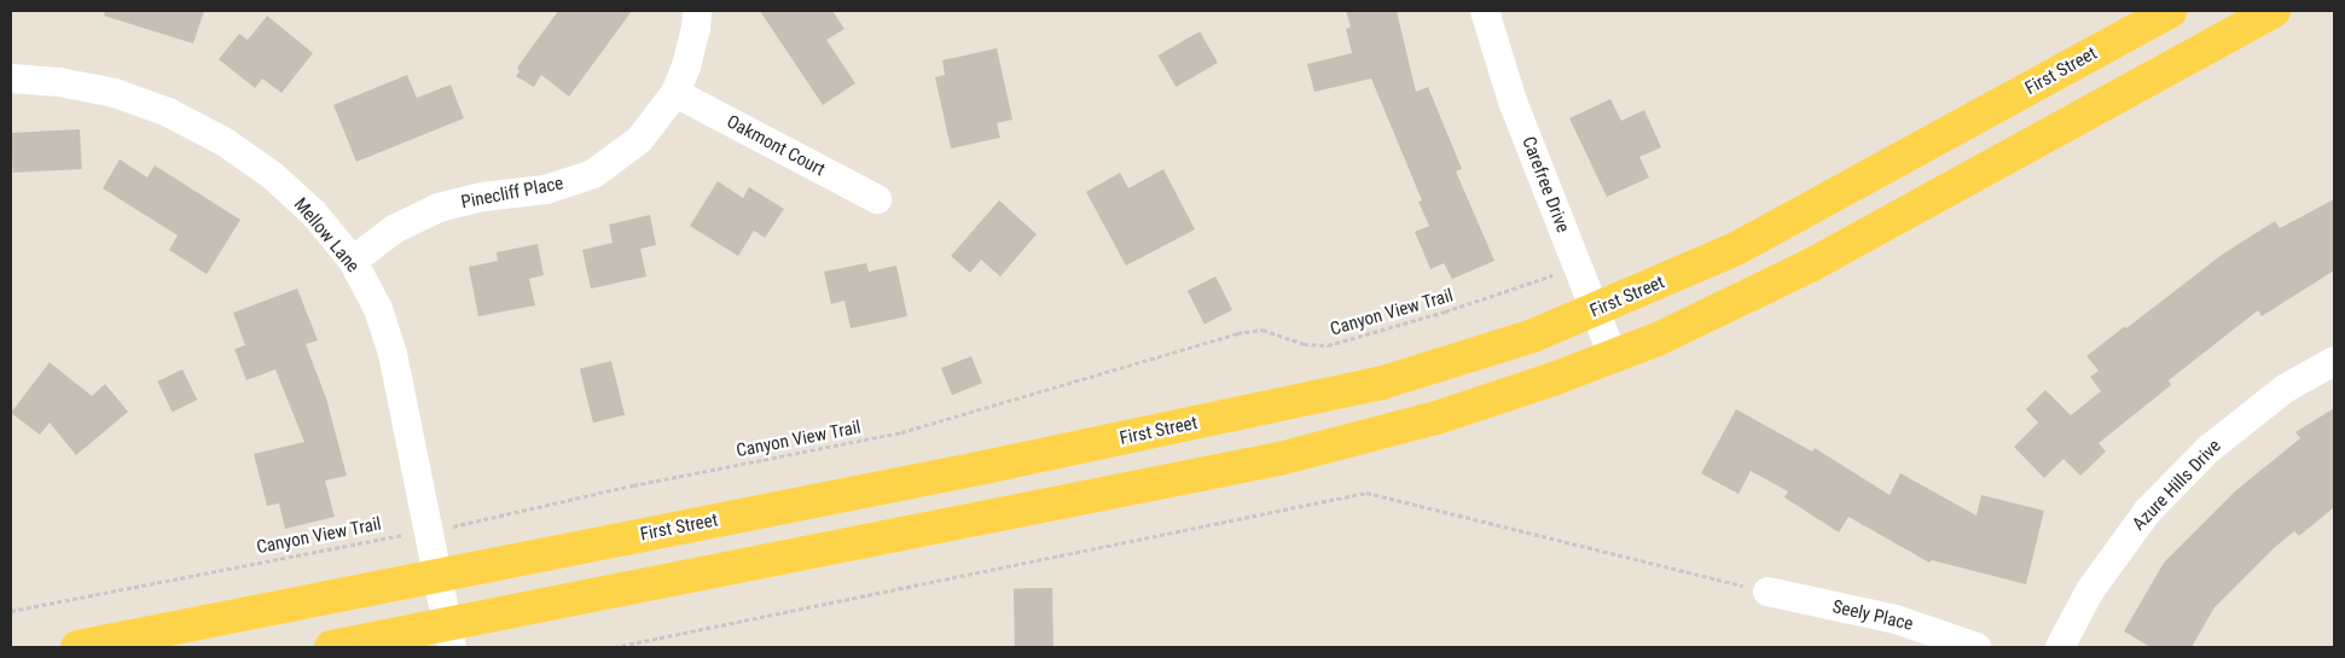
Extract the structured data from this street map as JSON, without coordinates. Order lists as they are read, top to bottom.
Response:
{
  "streets": {
    "main road": ["First Street"],
    "street": [
      "Oakmont Court",
      "Carefree Drive",
      "Pinecliff Place",
      "Mellow Lane",
      "Azure Hills Drive",
      "Seely Place"
    ],
    "path": ["Canyon View Trail"]
  },
  "crossings": [
    ["First Street", "Carefree Drive"],
    ["First Street", "Mellow Lane"],
    ["Oakmont Court", "Pinecliff Place"],
    ["Carefree Drive", "Canyon View Trail"],
    ["Pinecliff Place", "Mellow Lane"],
    ["Mellow Lane", "Canyon View Trail"]
  ]
}
